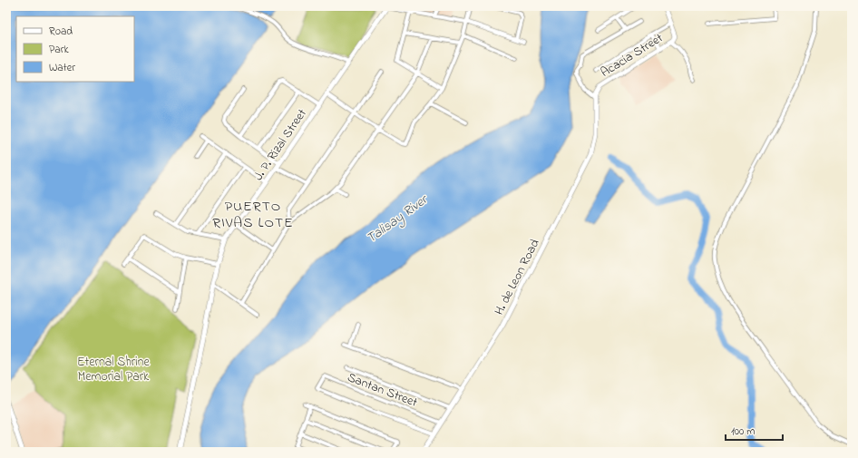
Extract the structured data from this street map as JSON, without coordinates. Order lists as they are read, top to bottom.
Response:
{
  "streets": {
    "street": [
      "Acacia Street",
      "J. P. Rizal Street",
      "H. de Leon Road",
      "Santan Street"
    ]
  },
  "crossings": [
    ["Acacia Street", "H. de Leon Road"],
    ["H. de Leon Road", "Santan Street"]
  ],
  "districts": ["PUERTO RIVAS LOTE"],
  "water": ["Talisay River"],
  "parks": ["Eternal Shrine Memorial Park"],
  "legend": ["Road", "Park", "Water"],
  "scale_bar": "100 m"
}
